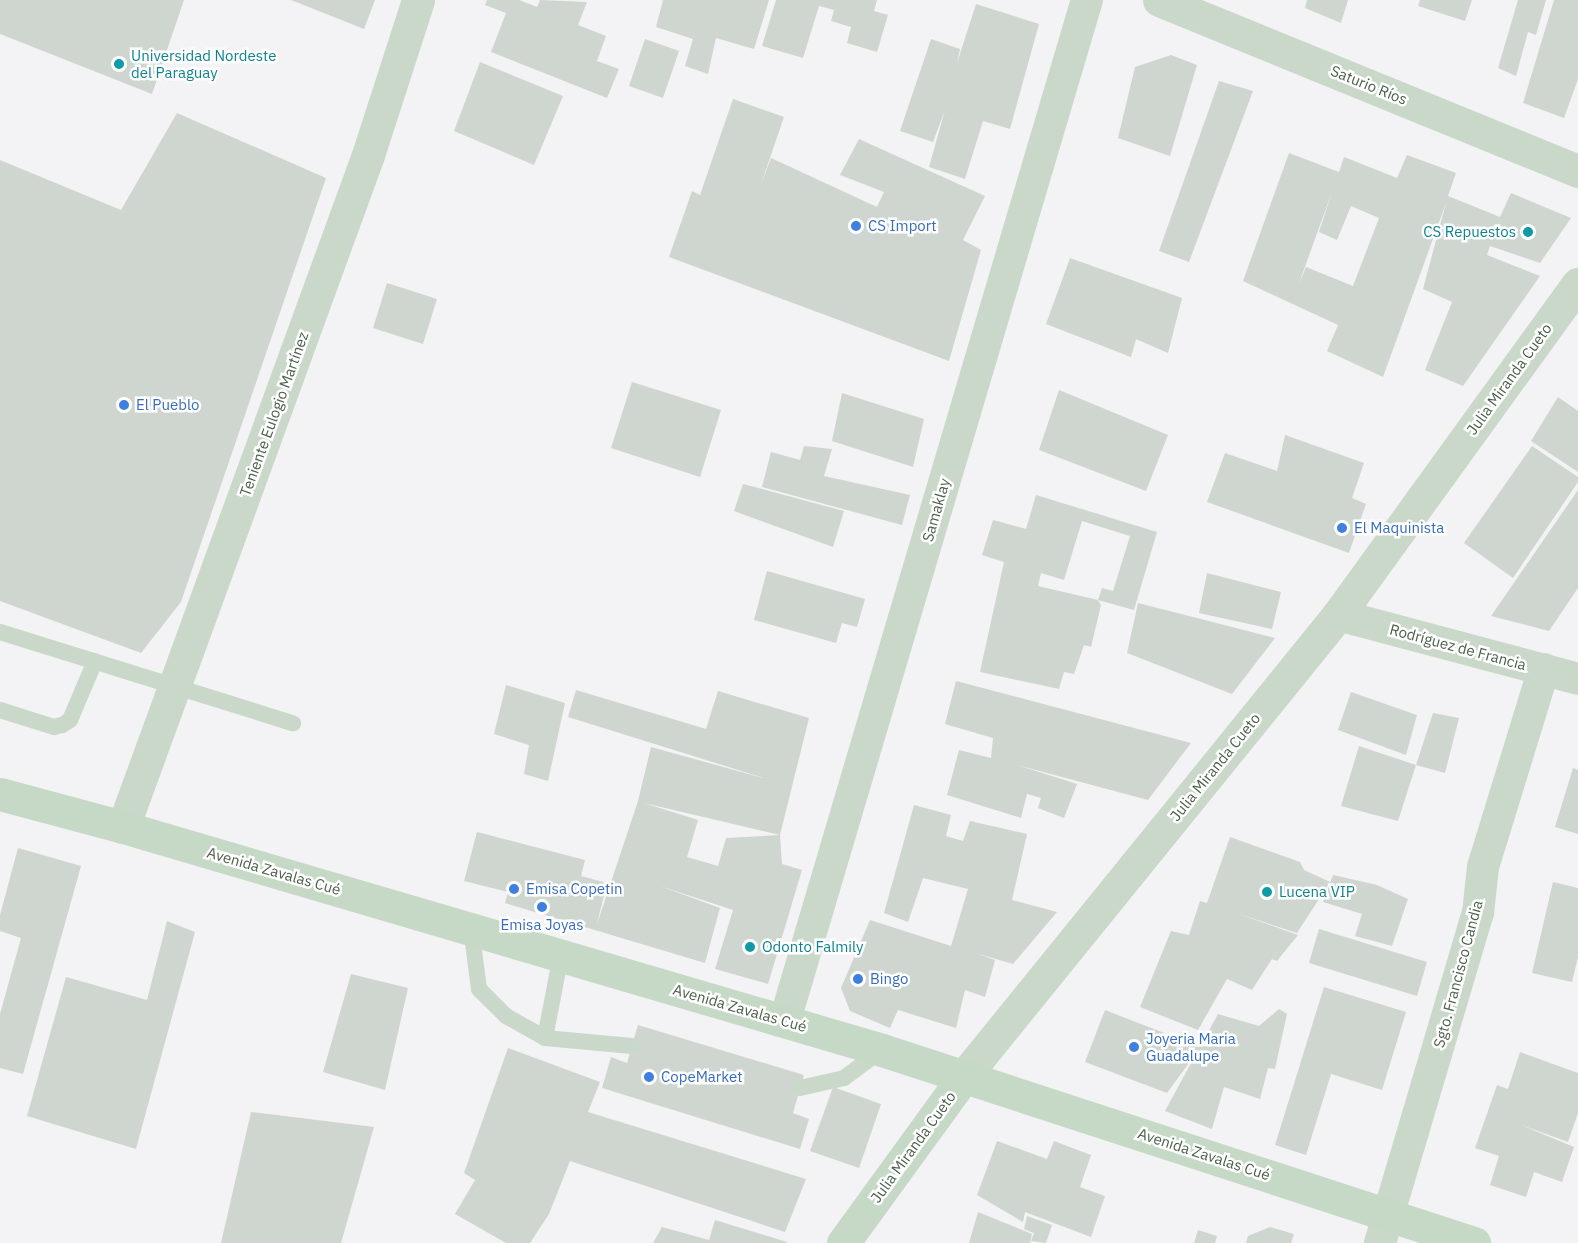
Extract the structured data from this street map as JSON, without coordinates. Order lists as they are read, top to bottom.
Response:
{
  "streets": {
    "main road": ["Julia Miranda Cueto", "Avenida Zavalas Cué"],
    "street": [
      "Saturio Ríos",
      "Teniente Eulogio Martínez",
      "Samaklay",
      "Rodríguez de Francia",
      "Sgto. Francisco Candia"
    ]
  },
  "crossings": [
    ["Julia Miranda Cueto", "Rodríguez de Francia"],
    ["Julia Miranda Cueto", "Avenida Zavalas Cué"],
    ["Teniente Eulogio Martínez", "Avenida Zavalas Cué"],
    ["Samaklay", "Avenida Zavalas Cué"],
    ["Rodríguez de Francia", "Sgto. Francisco Candia"],
    ["Avenida Zavalas Cué", "Sgto. Francisco Candia"]
  ],
  "places": [
    "Universidad Nordeste del Paraguay",
    "CS Import",
    "CS Repuestos",
    "El Pueblo",
    "El Maquinista",
    "Emisa Copetin",
    "Lucena VIP",
    "Emisa Joyas",
    "Odonto Falmily",
    "Bingo",
    "Joyeria Maria Guadalupe",
    "CopeMarket"
  ]
}
